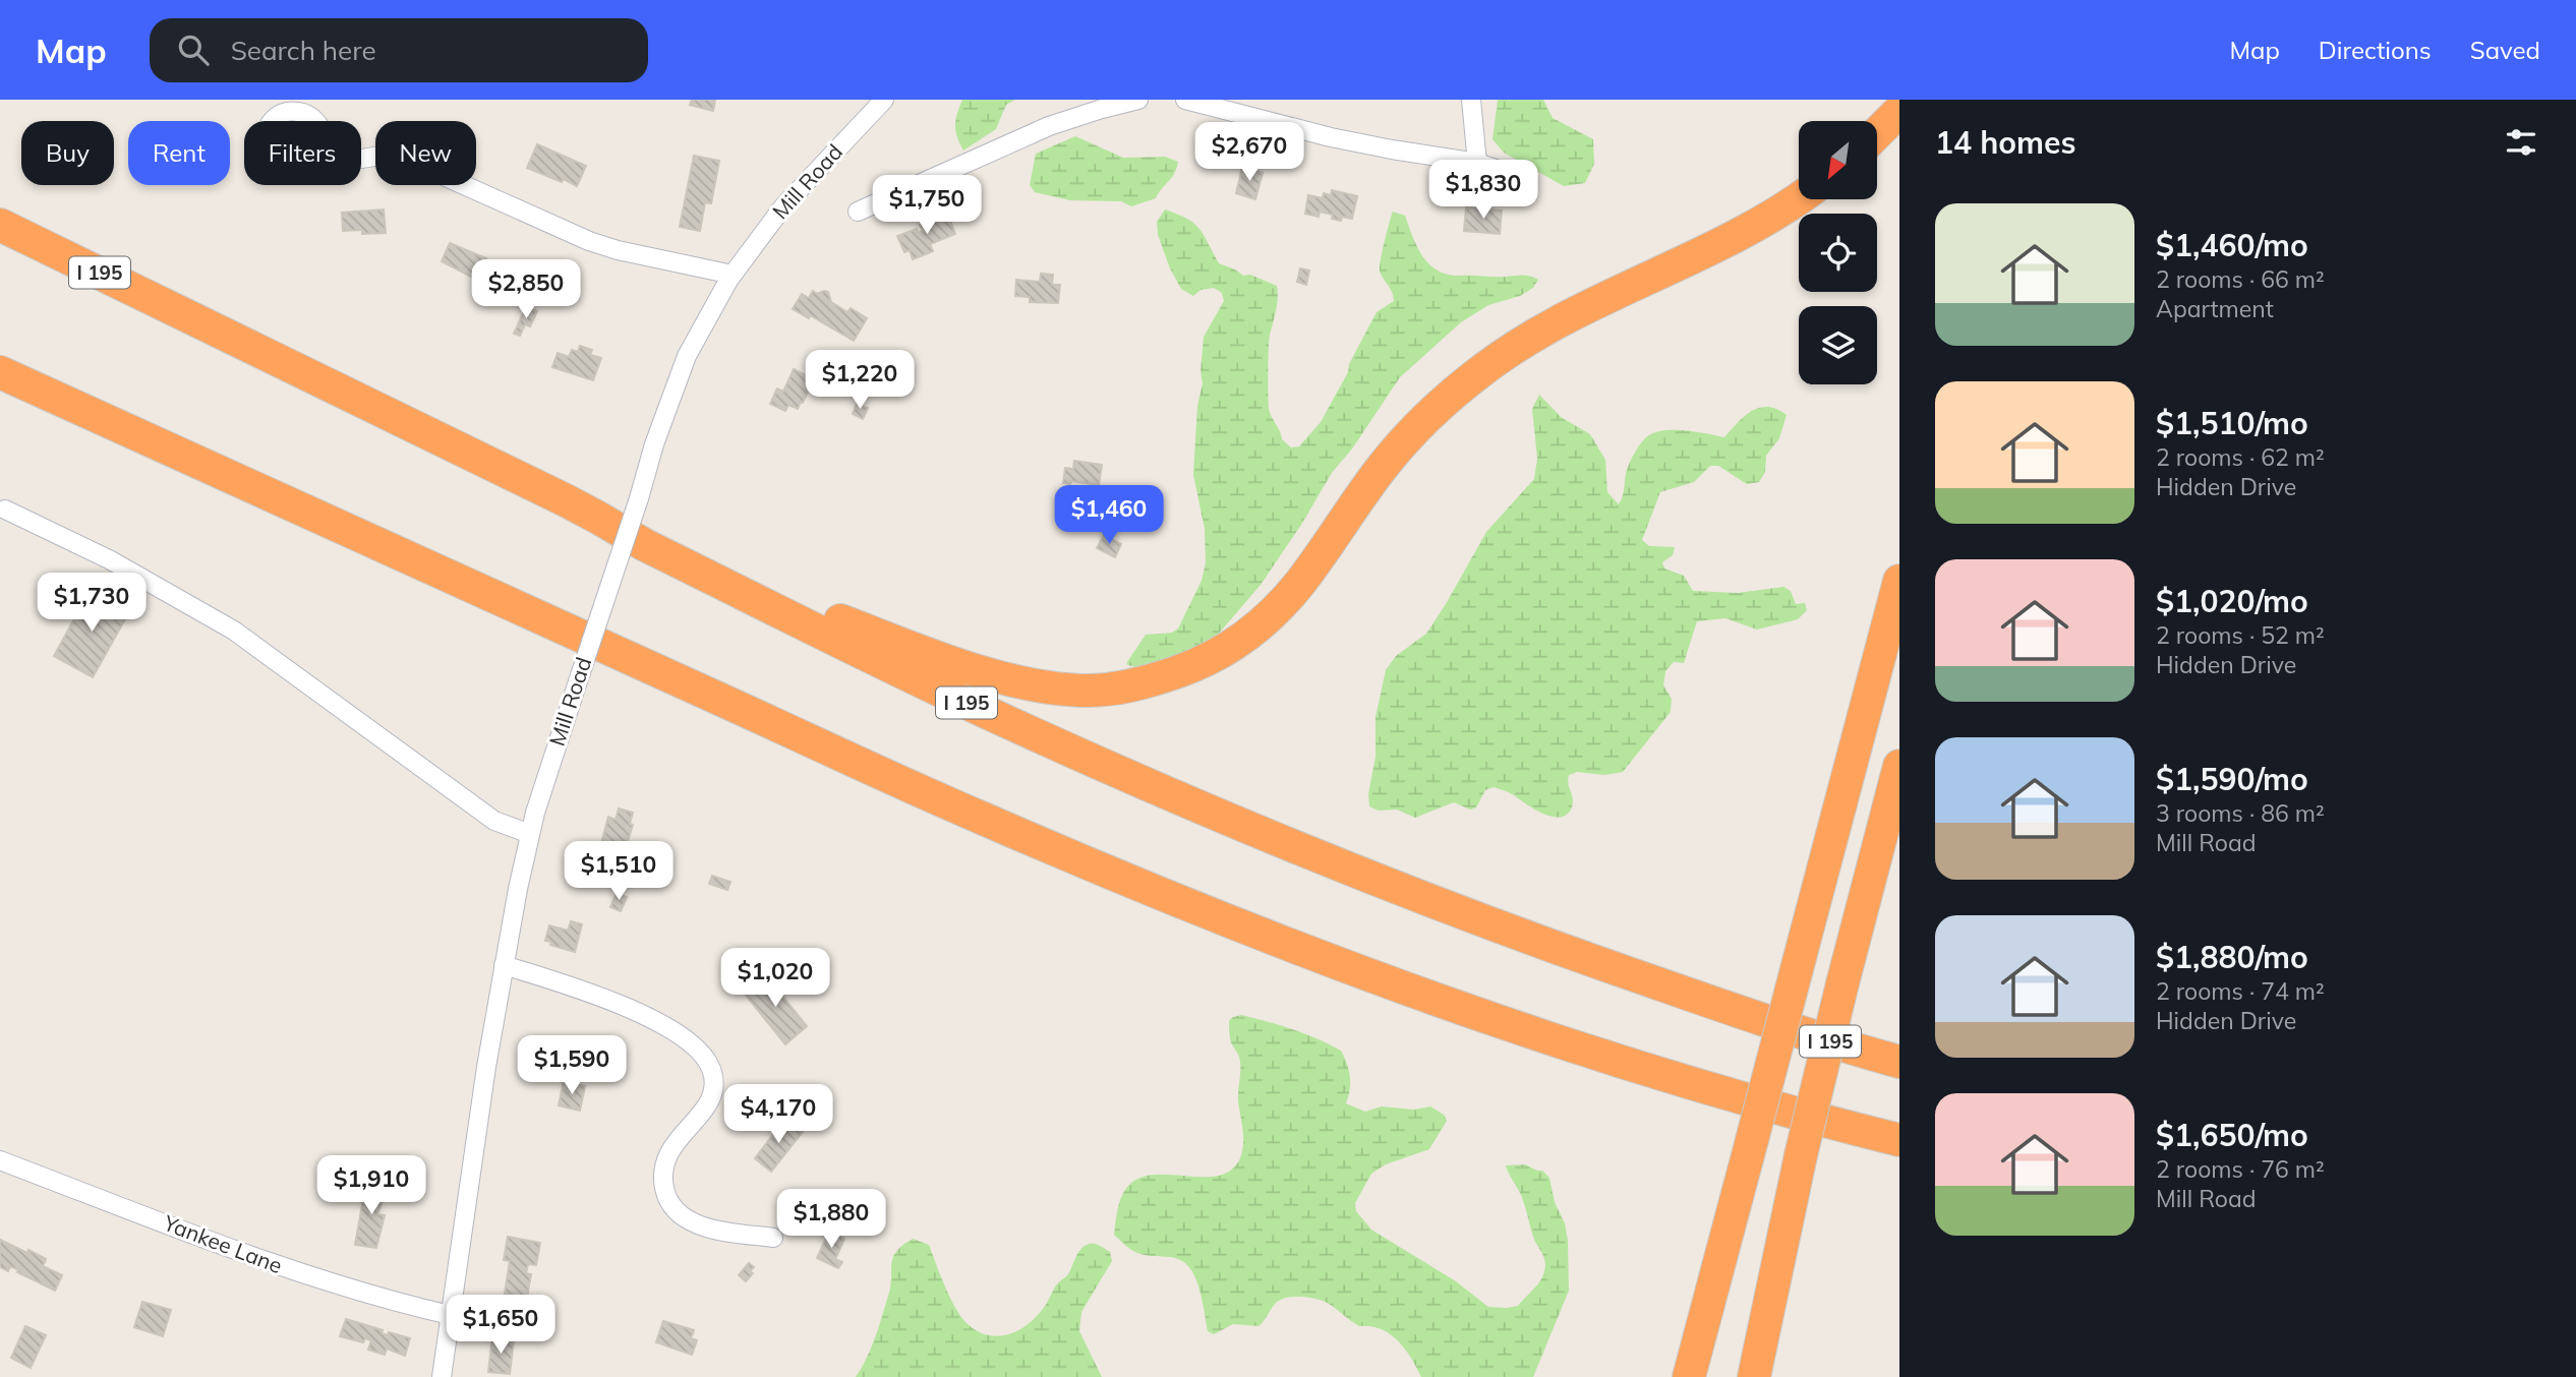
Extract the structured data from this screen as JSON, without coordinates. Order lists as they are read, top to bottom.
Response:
{
  "streets": {
    "highway": ["I 195"],
    "street": ["Mill Road", "Yankee Lane"]
  },
  "crossings": [
    ["Mill Road", "Yankee Lane"]
  ],
  "north": "bottom left",
  "page": {
    "header": "Map",
    "search": "Search here",
    "nav": ["Map", "Directions", "Saved"],
    "heading": "14 homes",
    "chip": [
      "Buy",
      "Rent",
      "Filters",
      "New"
    ],
    "price": [
      "$2,670",
      "$1,830",
      "$1,750",
      "$2,850",
      "$1,220",
      "$1,460",
      "$1,730",
      "$1,510",
      "$1,020",
      "$1,590",
      "$4,170",
      "$1,910",
      "$1,880",
      "$1,650"
    ],
    "list": [
      {
        "name": "$1,460/mo",
        "note": "2 rooms · 66 m² · Apartment"
      },
      {
        "name": "$1,510/mo",
        "note": "2 rooms · 62 m² · Hidden Drive"
      },
      {
        "name": "$1,020/mo",
        "note": "2 rooms · 52 m² · Hidden Drive"
      },
      {
        "name": "$1,590/mo",
        "note": "3 rooms · 86 m² · Mill Road"
      },
      {
        "name": "$1,880/mo",
        "note": "2 rooms · 74 m² · Hidden Drive"
      },
      {
        "name": "$1,650/mo",
        "note": "2 rooms · 76 m² · Mill Road"
      }
    ]
  }
}
